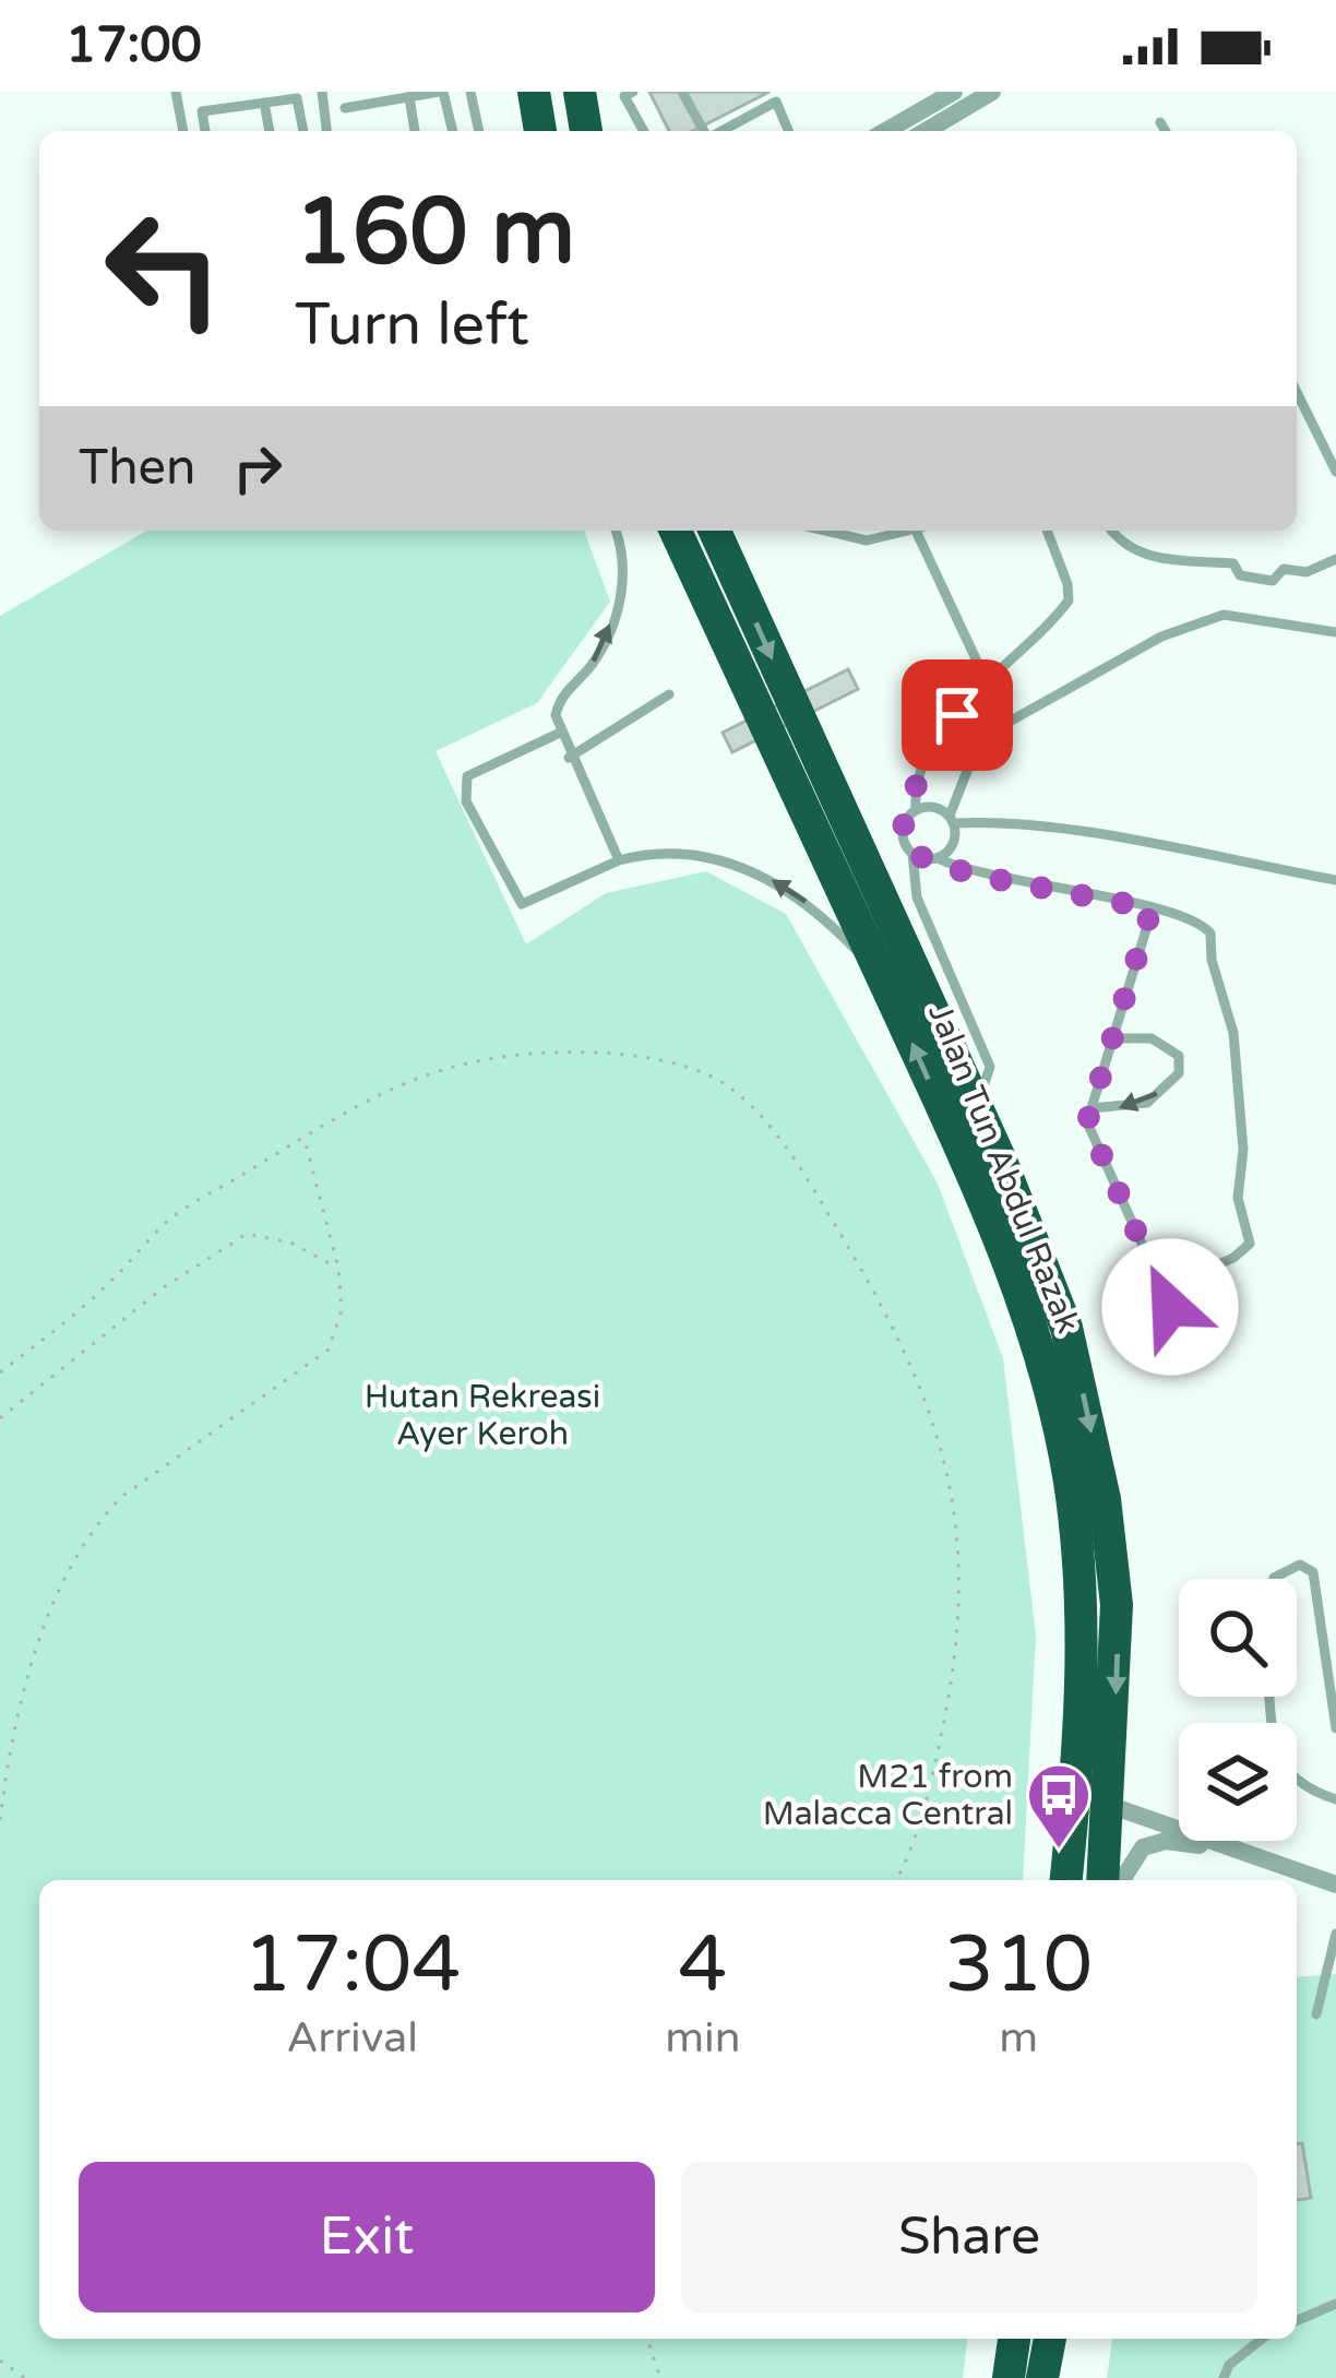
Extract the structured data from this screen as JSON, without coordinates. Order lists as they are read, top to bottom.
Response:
{
  "streets": {
    "highway": ["Jalan Tun Abdul Razak"]
  },
  "parks": ["Hutan Rekreasi Ayer Keroh"],
  "places": {
    "bus stop": ["M21 from Malacca Central"]
  },
  "page": {
    "status": "17:00",
    "turn": ["160 m", "Turn left"],
    "then": "Then",
    "eta": [
      "17:04",
      "Arrival",
      "4",
      "min",
      "310",
      "m"
    ],
    "buttons": ["Exit", "Share"]
  }
}
